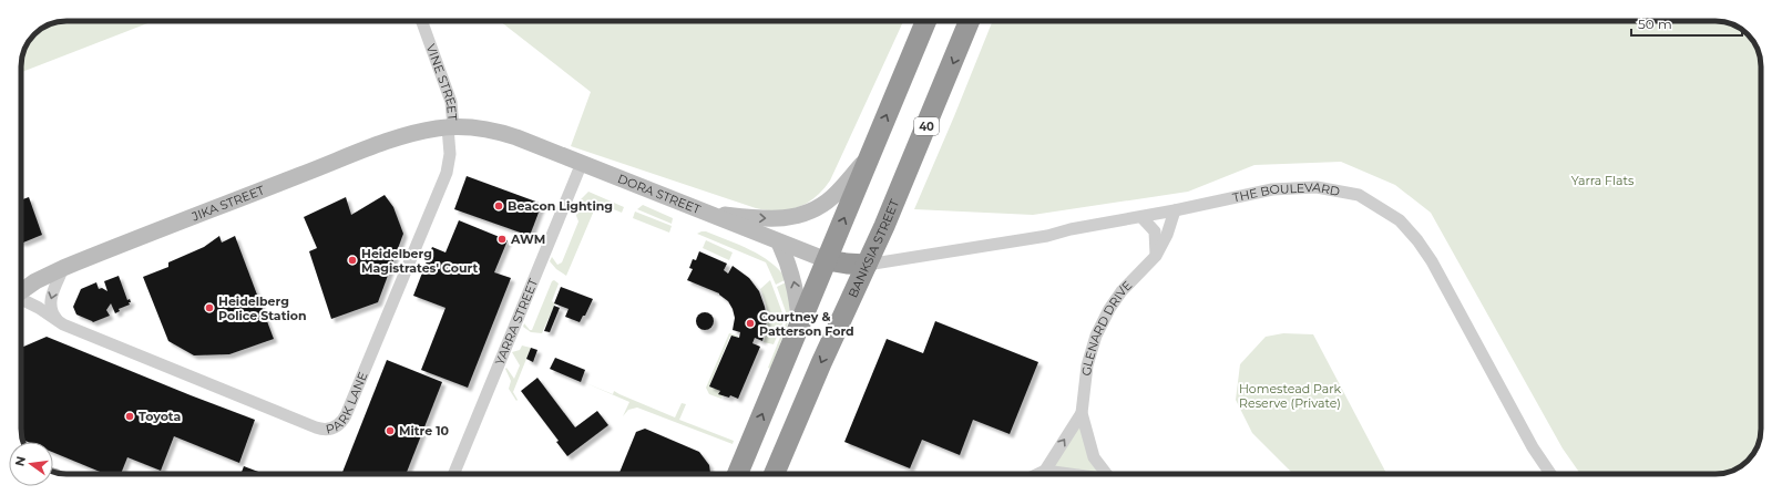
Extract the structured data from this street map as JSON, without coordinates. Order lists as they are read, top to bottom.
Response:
{
  "streets": {
    "highway": ["40", "DORA STREET", "BANKSIA STREET"],
    "main road": ["JIKA STREET"],
    "street": [
      "VINE STREET",
      "THE BOULEVARD",
      "YARRA STREET",
      "GLENARD DRIVE",
      "PARK LANE"
    ]
  },
  "crossings": [
    ["VINE STREET", "DORA STREET"],
    ["VINE STREET", "JIKA STREET"],
    ["VINE STREET", "PARK LANE"],
    ["DORA STREET", "THE BOULEVARD"],
    ["DORA STREET", "JIKA STREET"],
    ["DORA STREET", "BANKSIA STREET"],
    ["DORA STREET", "YARRA STREET"],
    ["DORA STREET", "PARK LANE"],
    ["THE BOULEVARD", "BANKSIA STREET"],
    ["THE BOULEVARD", "GLENARD DRIVE"],
    ["JIKA STREET", "PARK LANE"]
  ],
  "parks": ["Yarra Flats", "Homestead Park Reserve (Private)"],
  "places": [
    "Beacon Lighting",
    "AWM",
    "Heidelberg Magistrates' Court",
    "Heidelberg Police Station",
    "Courtney & Patterson Ford",
    "Toyota",
    "Mitre 10"
  ],
  "scale_bar": "50 m",
  "north": "left"
}
